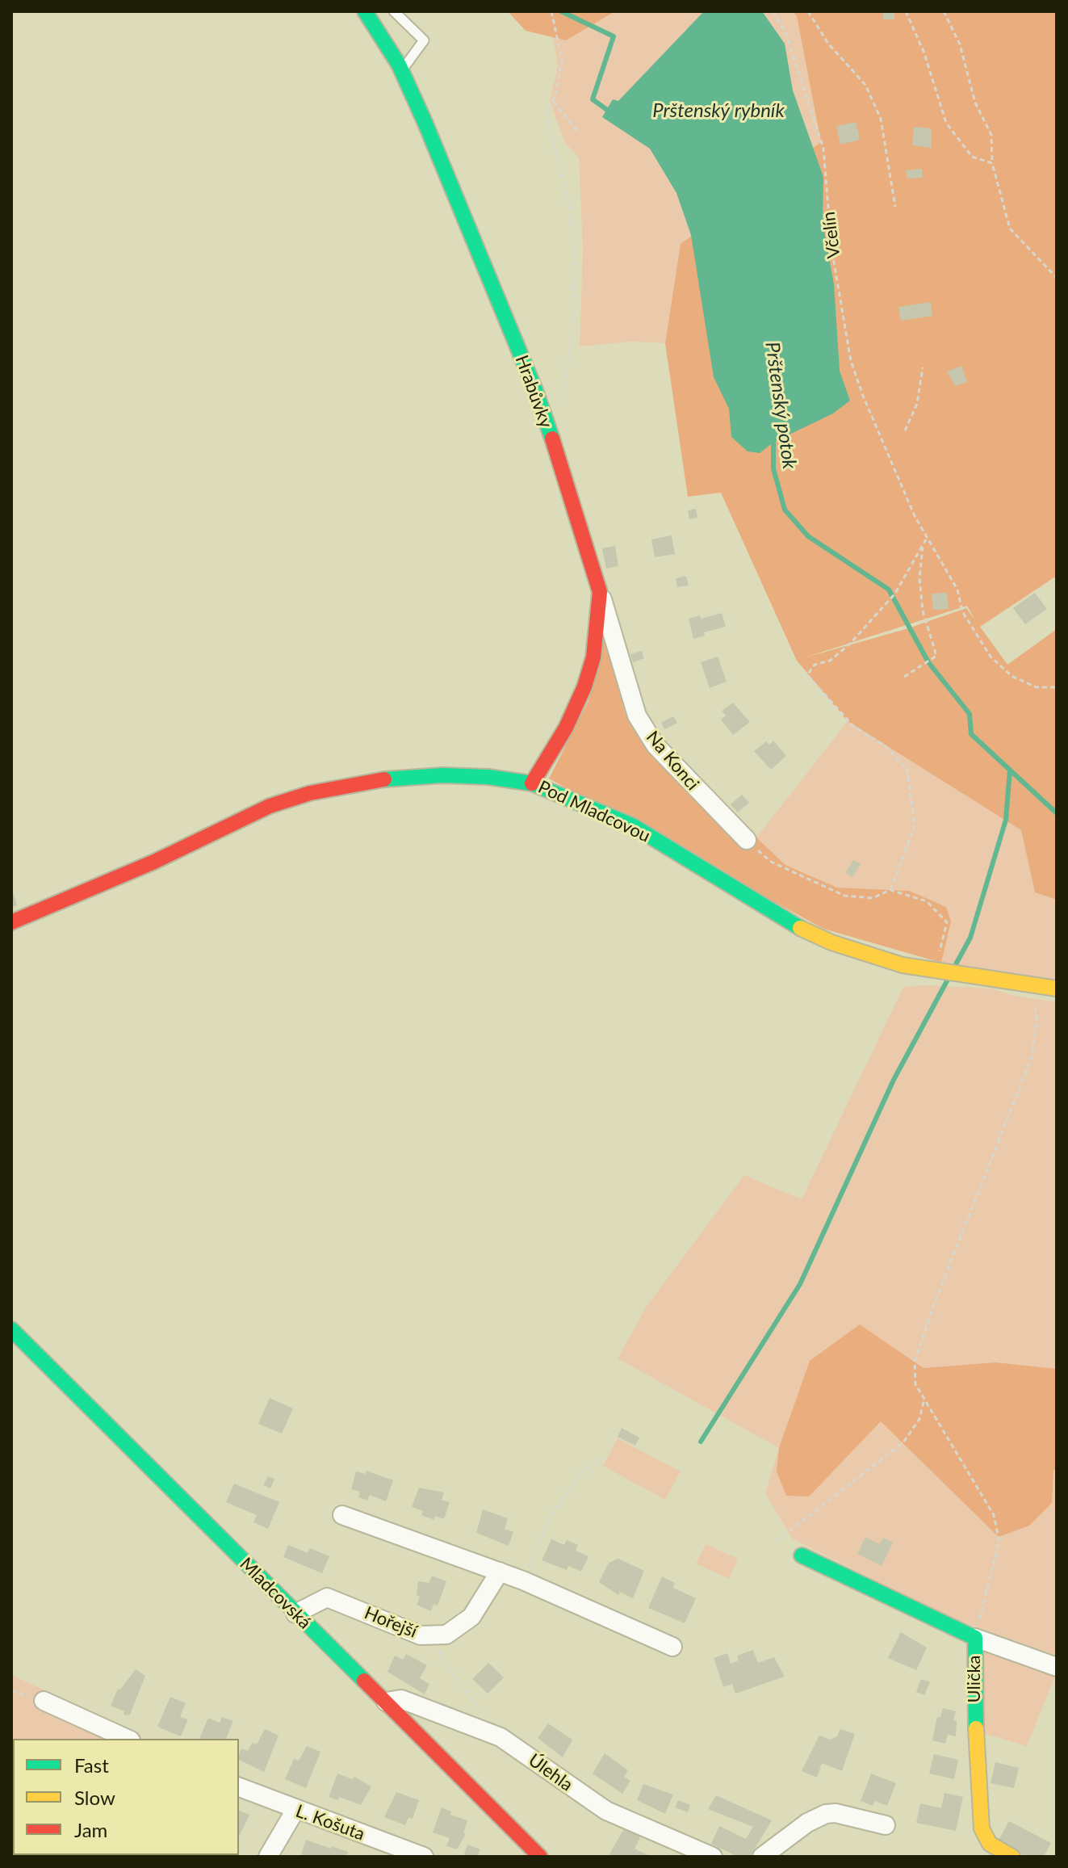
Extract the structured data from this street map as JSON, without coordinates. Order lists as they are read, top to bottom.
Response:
{
  "streets": {
    "street": [
      "Hrabůvky",
      "Na Konci",
      "Pod Mladcovou",
      "Mladcovská",
      "Hořejší",
      "Ulička",
      "Úlehla",
      "L. Košuta"
    ],
    "path": ["Včelín"]
  },
  "crossings": [
    ["Hrabůvky", "Na Konci"],
    ["Hrabůvky", "Pod Mladcovou"],
    ["Mladcovská", "Hořejší"],
    ["Mladcovská", "Úlehla"]
  ],
  "water": ["Prštenský rybník", "Prštenský potok"],
  "legend": ["Fast", "Slow", "Jam"]
}
